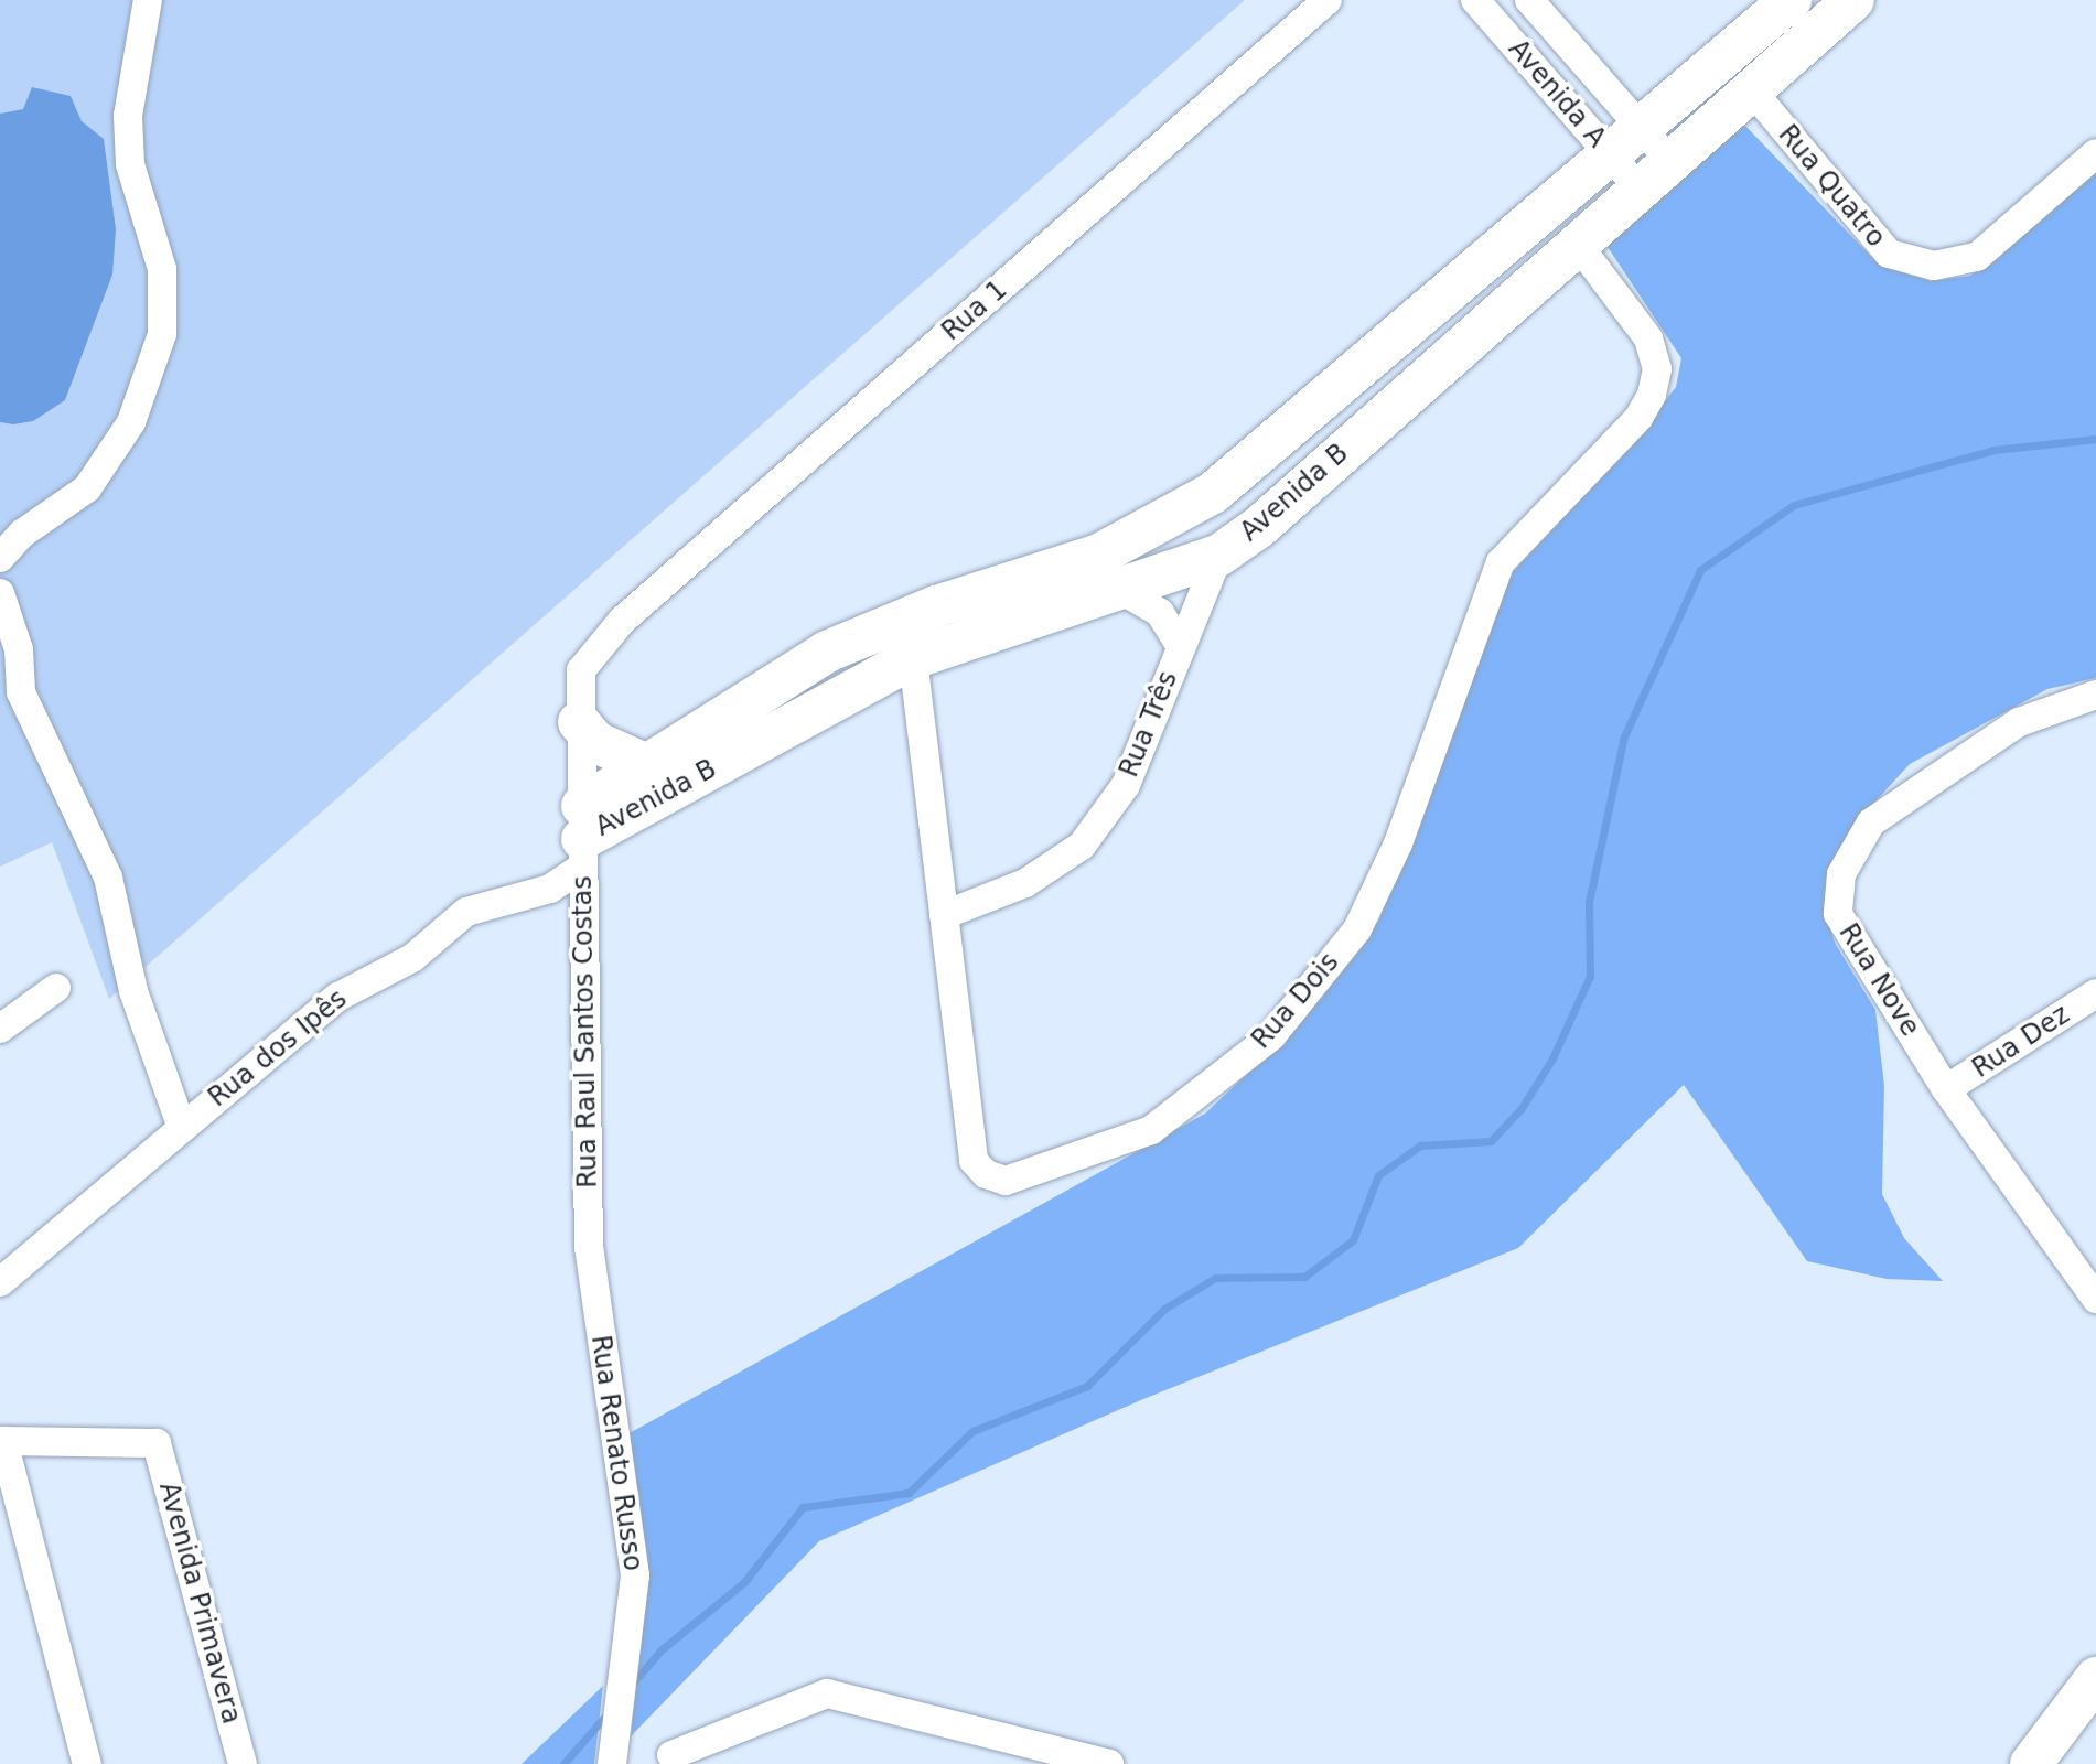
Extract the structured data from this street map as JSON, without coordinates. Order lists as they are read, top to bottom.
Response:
{
  "streets": {
    "street": [
      "Avenida A",
      "Rua Quatro",
      "Rua 1",
      "Avenida B",
      "Rua Três",
      "Rua Nove",
      "Rua Dois",
      "Rua Raul Santos Costas",
      "Rua Dez",
      "Rua dos Ipês",
      "Rua Renato Russo",
      "Avenida Primavera"
    ]
  },
  "crossings": [
    ["Avenida A", "Avenida B"],
    ["Rua Quatro", "Avenida B"],
    ["Rua 1", "Rua Raul Santos Costas"],
    ["Avenida B", "Rua Três"],
    ["Avenida B", "Rua Dois"],
    ["Avenida B", "Rua Raul Santos Costas"],
    ["Avenida B", "Rua dos Ipês"],
    ["Rua Três", "Rua Dois"],
    ["Rua Nove", "Rua Dez"],
    ["Rua Raul Santos Costas", "Rua dos Ipês"],
    ["Rua Raul Santos Costas", "Rua Renato Russo"]
  ]
}
